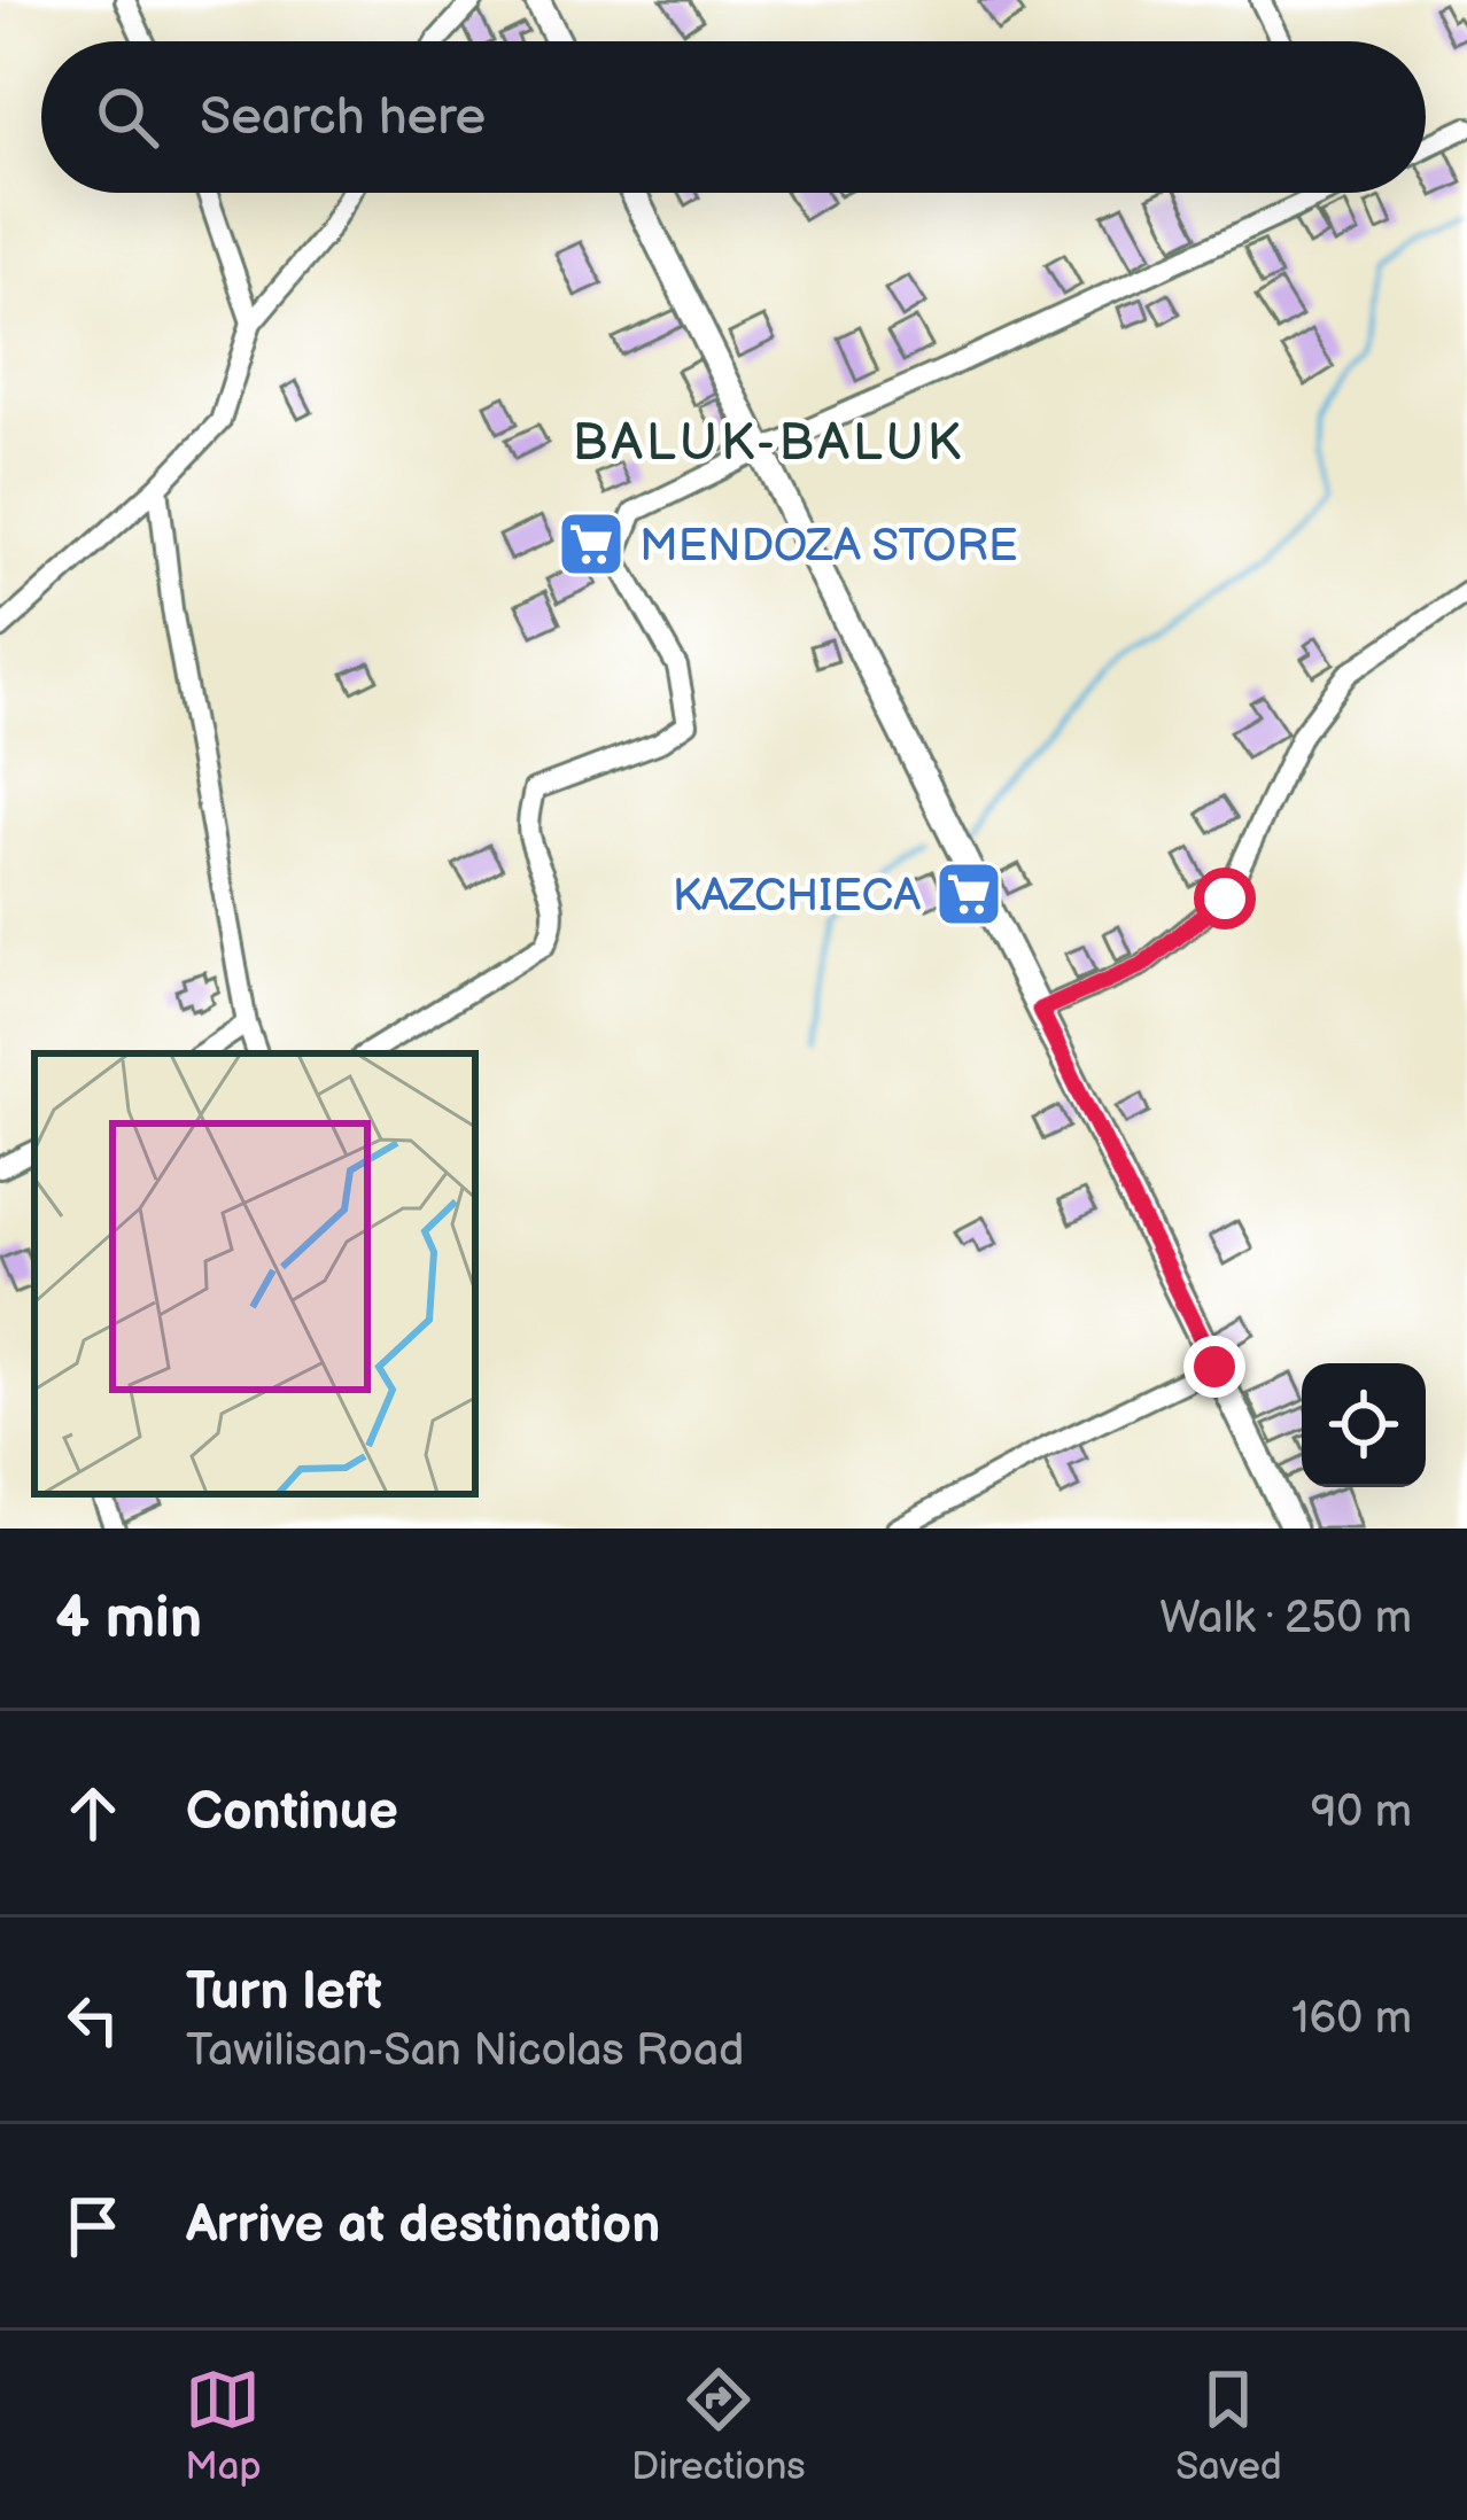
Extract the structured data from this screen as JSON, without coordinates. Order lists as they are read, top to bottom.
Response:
{
  "districts": ["BALUK-BALUK"],
  "places": {
    "supermarket": ["MENDOZA STORE", "KAZCHIECA"]
  },
  "page": {
    "search": "Search here",
    "heading": ["4 min", "Walk · 250 m"],
    "list": [
      ["Continue", "90 m"],
      ["Turn left", "Tawilisan-San Nicolas Road", "160 m"],
      "Arrive at destination"
    ],
    "nav": ["Map", "Directions", "Saved"]
  }
}
